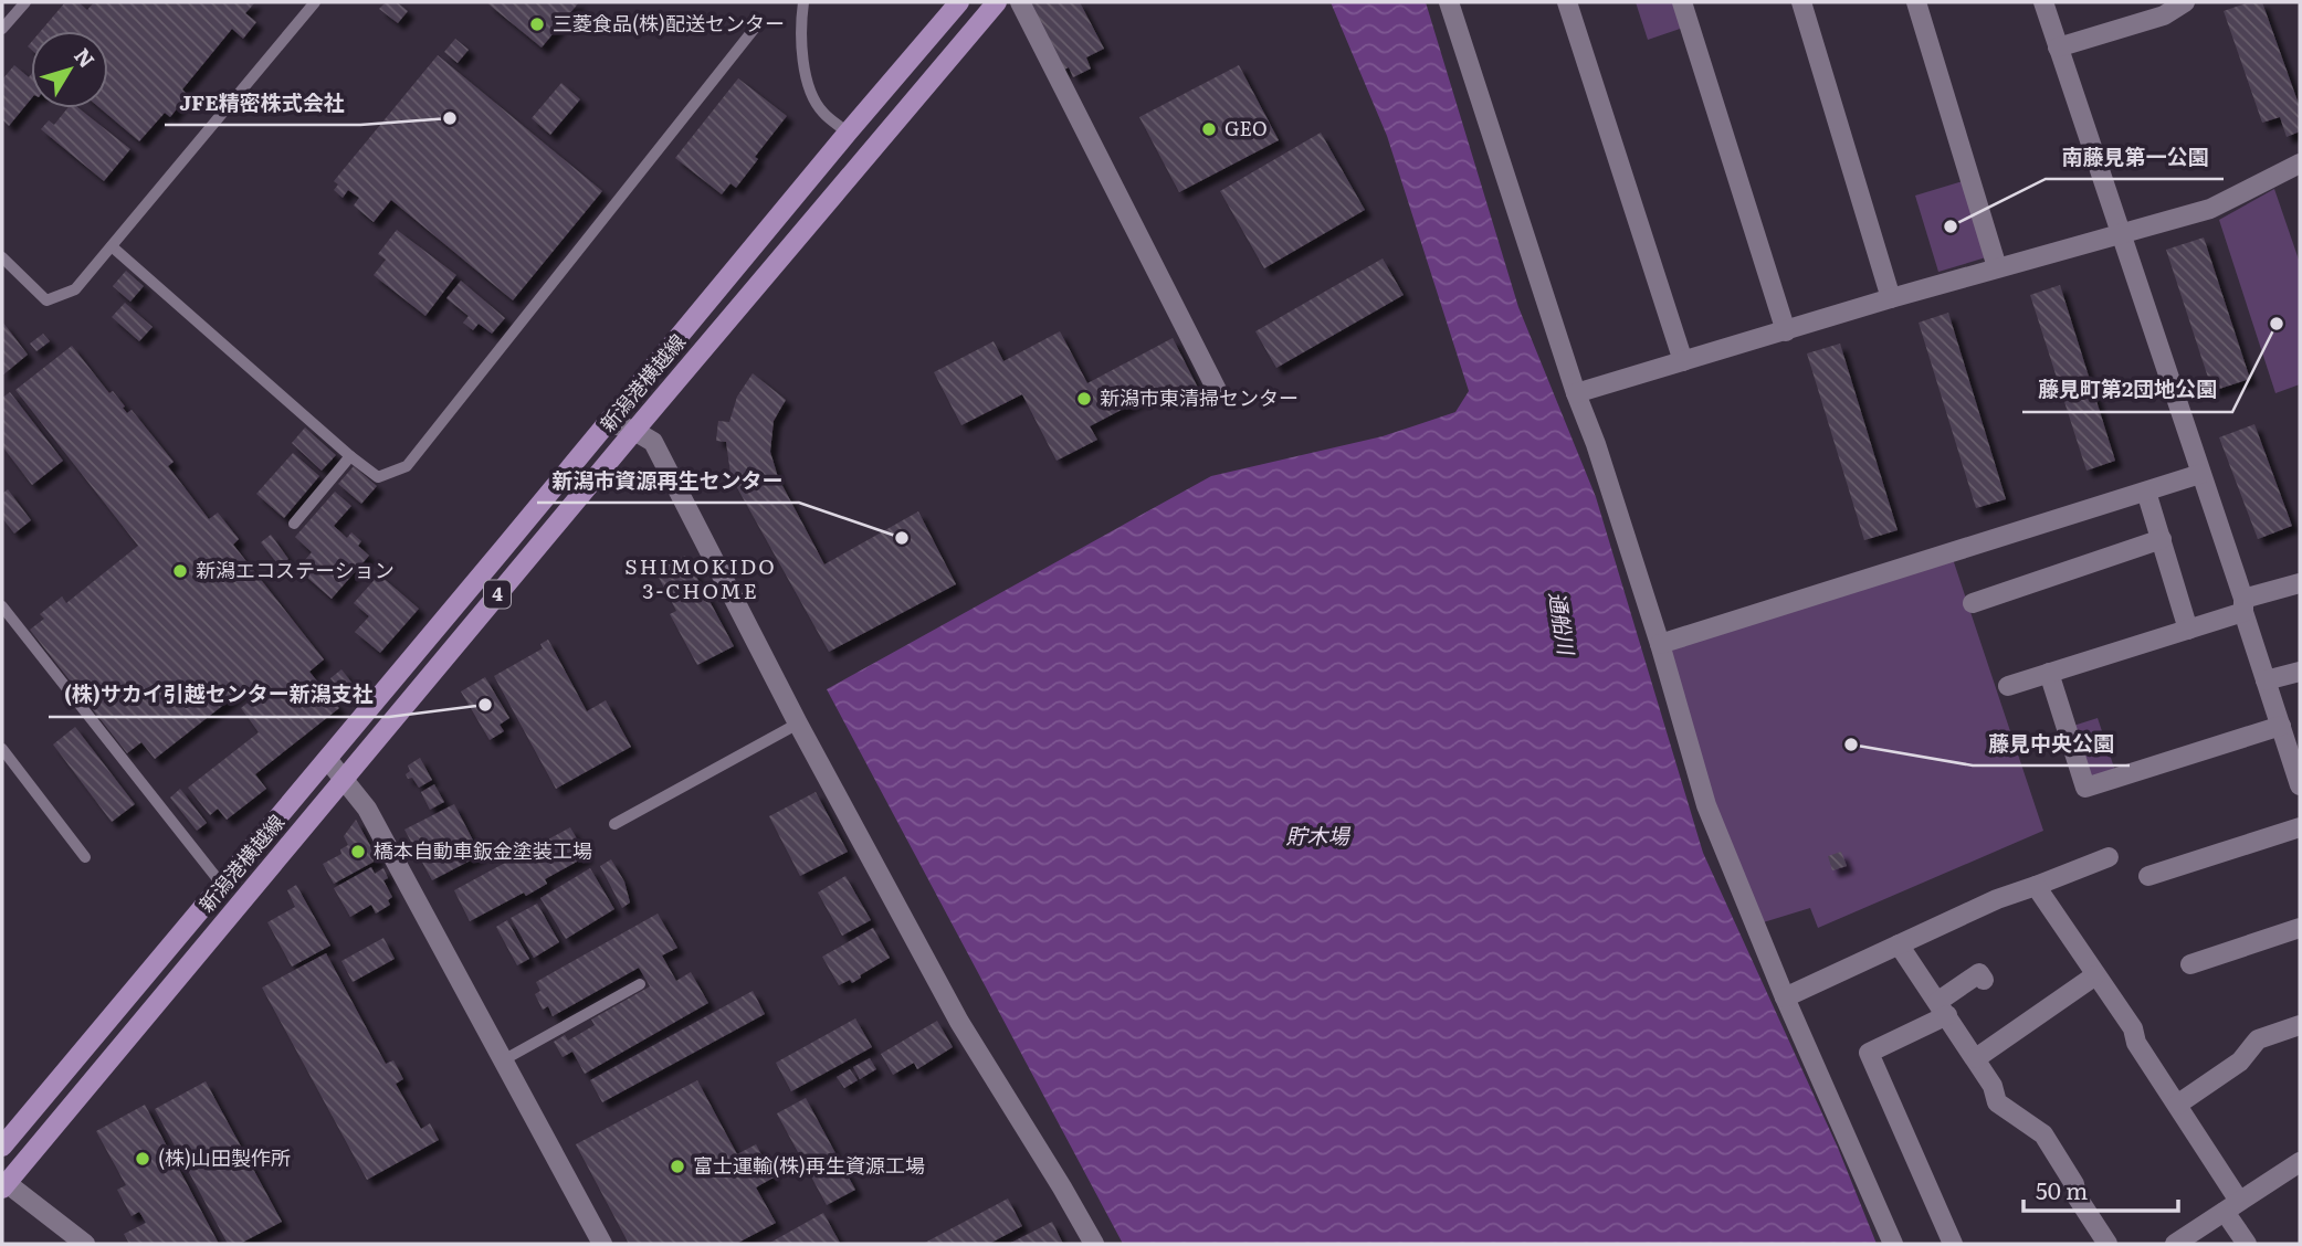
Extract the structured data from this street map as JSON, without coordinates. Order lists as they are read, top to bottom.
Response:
{
  "streets": {
    "main road": ["新潟港横越線", "4"]
  },
  "districts": ["SHIMOKIDO 3-CHOME"],
  "water": ["通船川", "貯木場"],
  "places": [
    "三菱食品(株)配送センター",
    "JFE精密株式会社",
    "GEO",
    "南藤見第一公園",
    "藤見町第2団地公園",
    "新潟市東清掃センター",
    "新潟市資源再生センター",
    "新潟エコステーション",
    "(株)サカイ引越センター新潟支社",
    "藤見中央公園",
    "橋本自動車鈑金塗装工場",
    "(株)山田製作所",
    "富士運輸(株)再生資源工場"
  ],
  "scale_bar": "50 m",
  "north": "top right"
}
